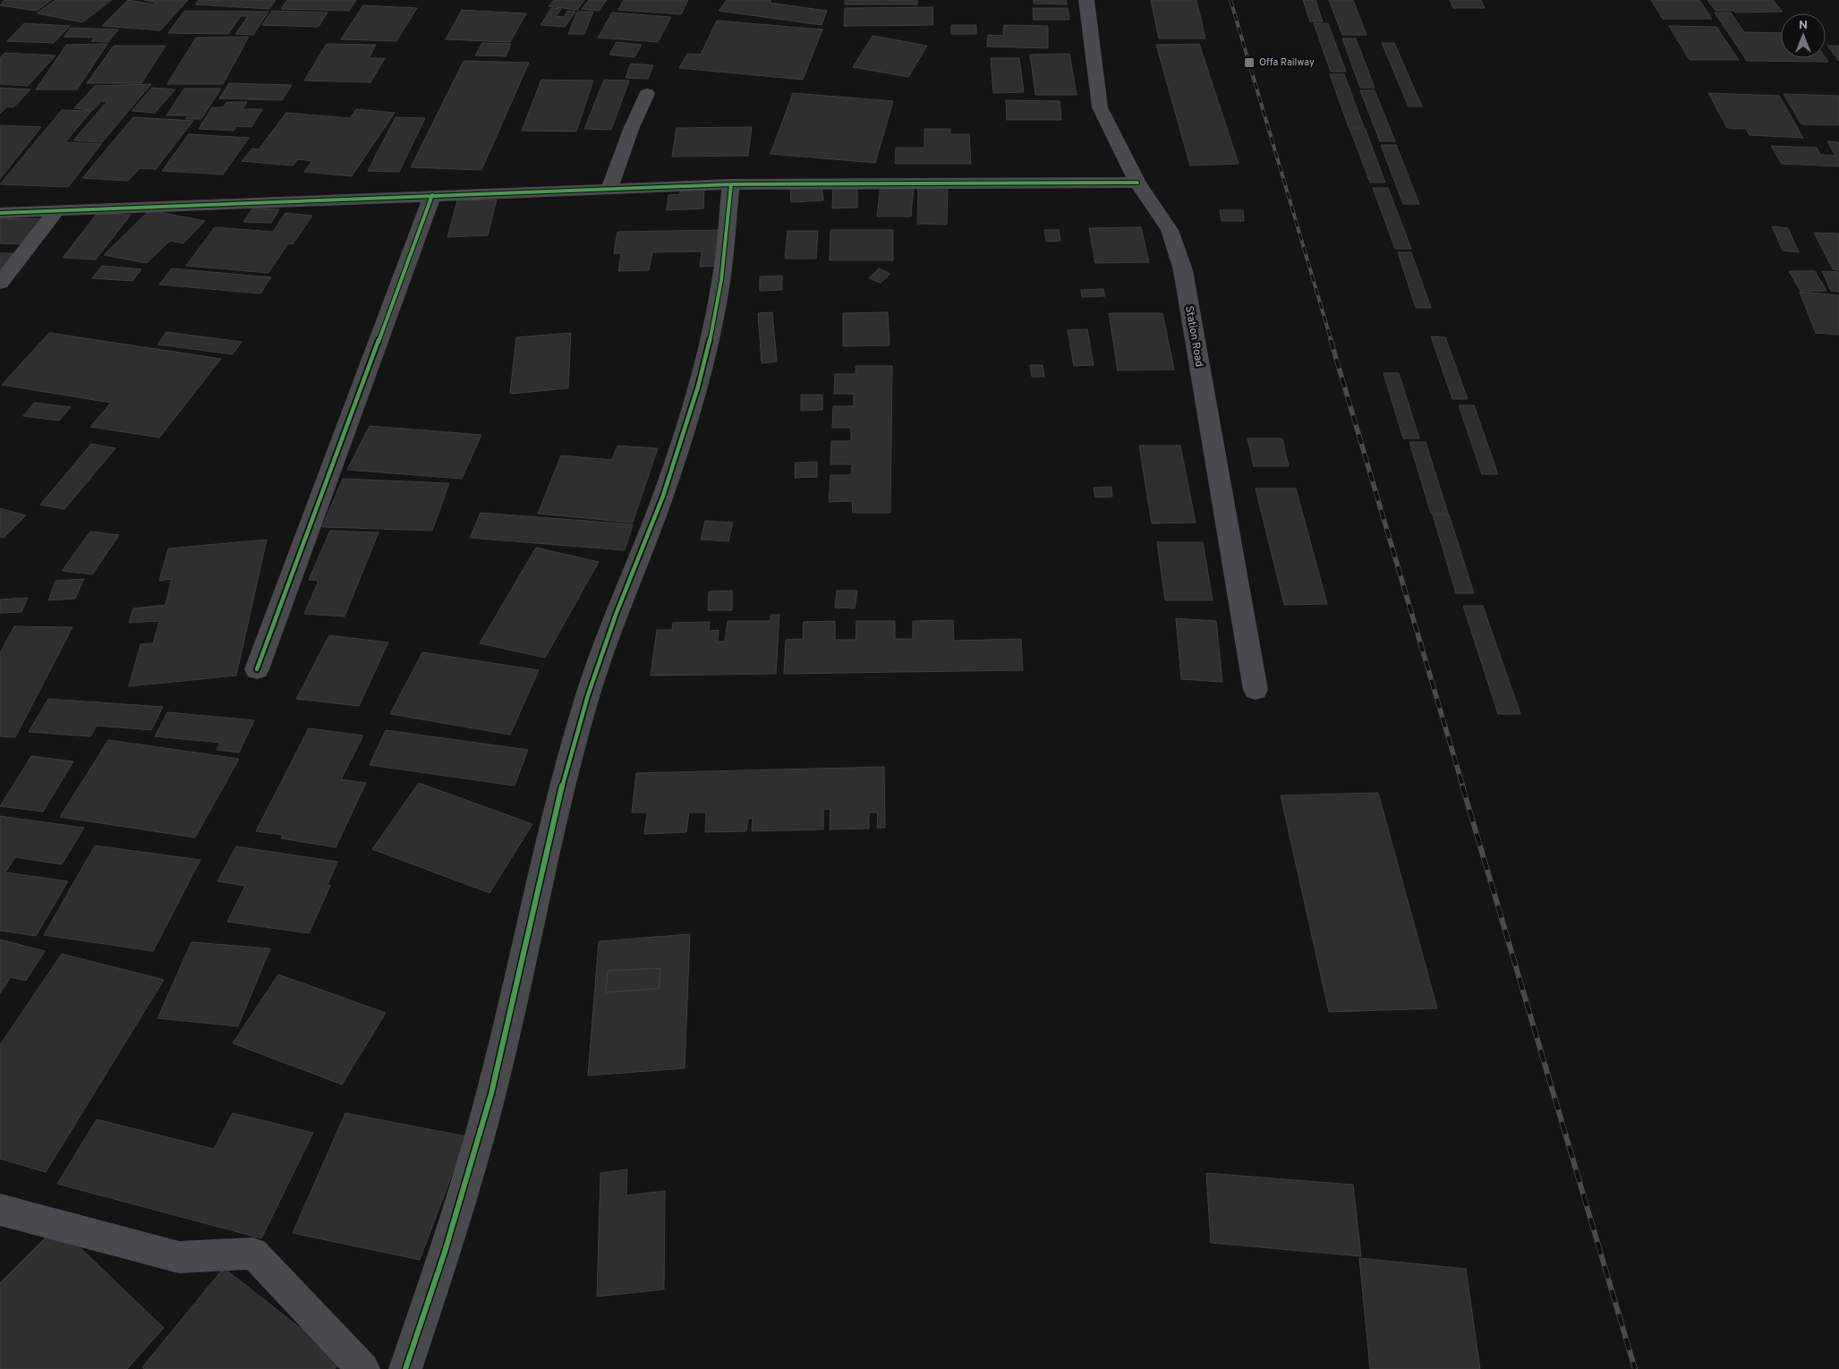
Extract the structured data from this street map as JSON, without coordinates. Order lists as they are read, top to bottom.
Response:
{
  "streets": {
    "street": ["Station Road"]
  },
  "places": {
    "transit": ["Offa Railway"]
  },
  "north": "top"
}
